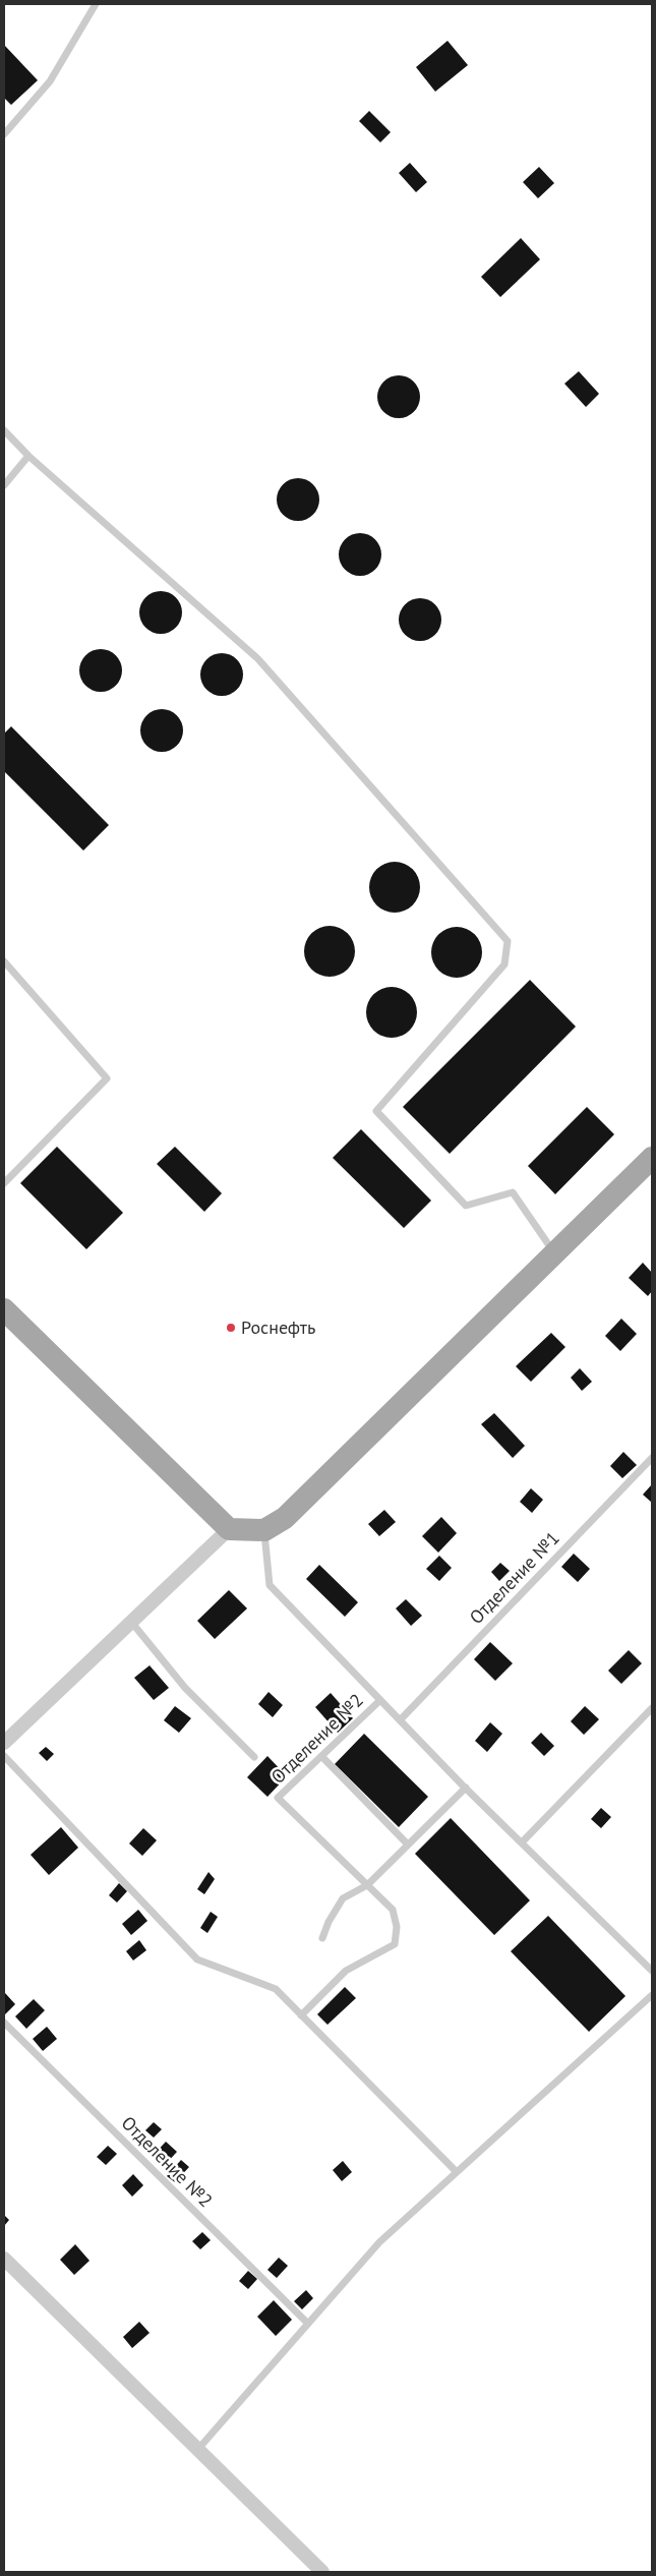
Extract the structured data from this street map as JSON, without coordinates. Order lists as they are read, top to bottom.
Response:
{
  "streets": {
    "lane": ["Отделение №1", "Отделение №2"]
  },
  "places": ["Роснефть"]
}
